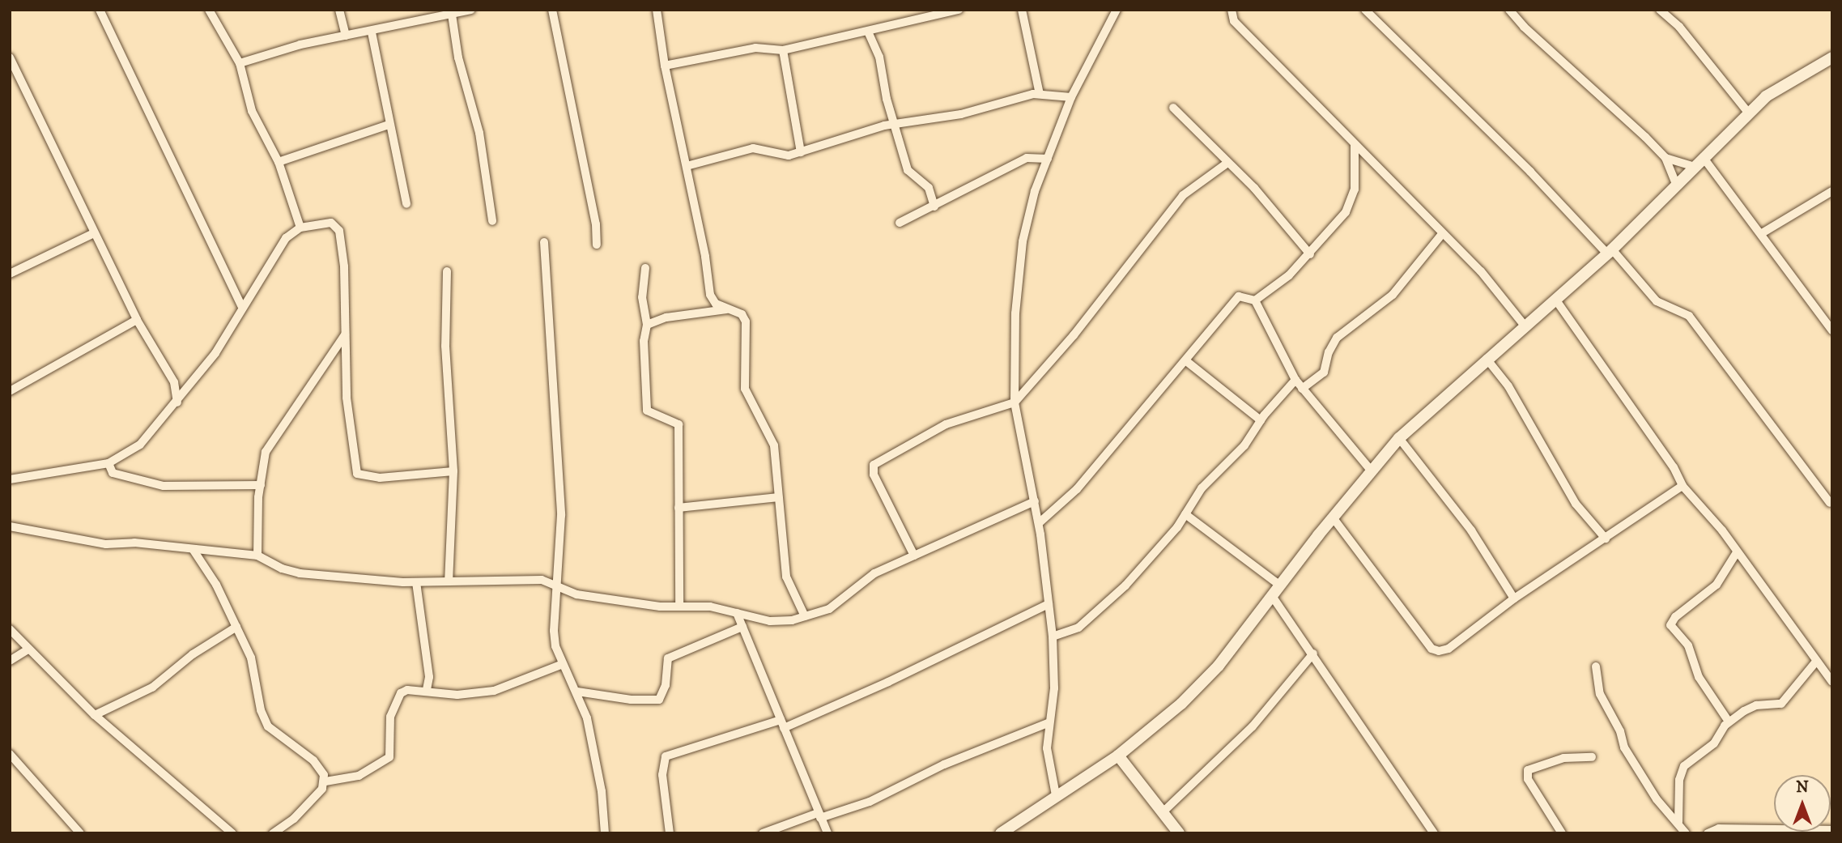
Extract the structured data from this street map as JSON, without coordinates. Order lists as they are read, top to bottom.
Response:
{
  "north": "top"
}
